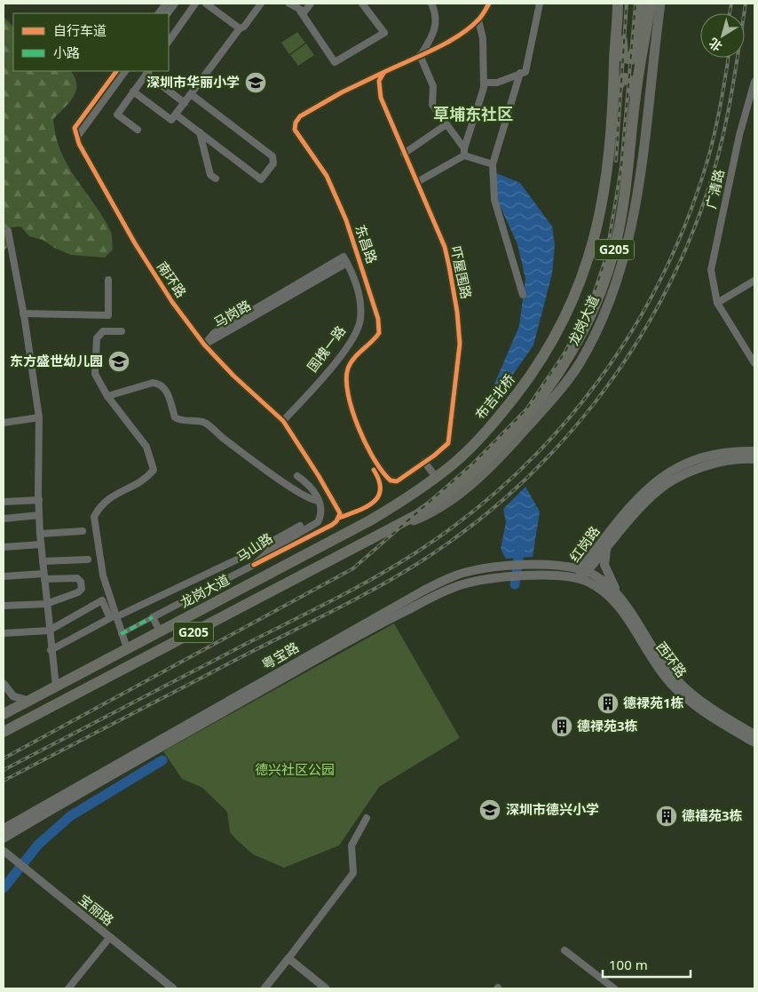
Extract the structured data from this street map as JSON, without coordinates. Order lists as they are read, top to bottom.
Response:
{
  "streets": {
    "highway": ["G205", "龙岗大道", "布吉北桥"],
    "main road": ["红岗路", "粤宝路", "西环路"],
    "street": [
      "广清路",
      "东昌路",
      "吓屋围路",
      "南环路",
      "马岗路",
      "国槐一路",
      "马山路",
      "宝丽路"
    ]
  },
  "crossings": [
    ["东昌路", "吓屋围路"],
    ["G205", "龙岗大道"],
    ["南环路", "马岗路"],
    ["南环路", "国槐一路"],
    ["南环路", "马山路"],
    ["马岗路", "国槐一路"],
    ["龙岗大道", "布吉北桥"],
    ["红岗路", "粤宝路"],
    ["红岗路", "西环路"],
    ["粤宝路", "西环路"]
  ],
  "districts": ["草埔东社区"],
  "parks": ["德兴社区公园"],
  "places": {
    "school or university": ["深圳市华丽小学", "东方盛世幼儿园", "深圳市德兴小学"],
    "building": ["德禄苑1栋", "德禄苑3栋", "德禧苑3栋"]
  },
  "legend": ["自行车道", "小路"],
  "scale_bar": "100 m",
  "north": "bottom left"
}
